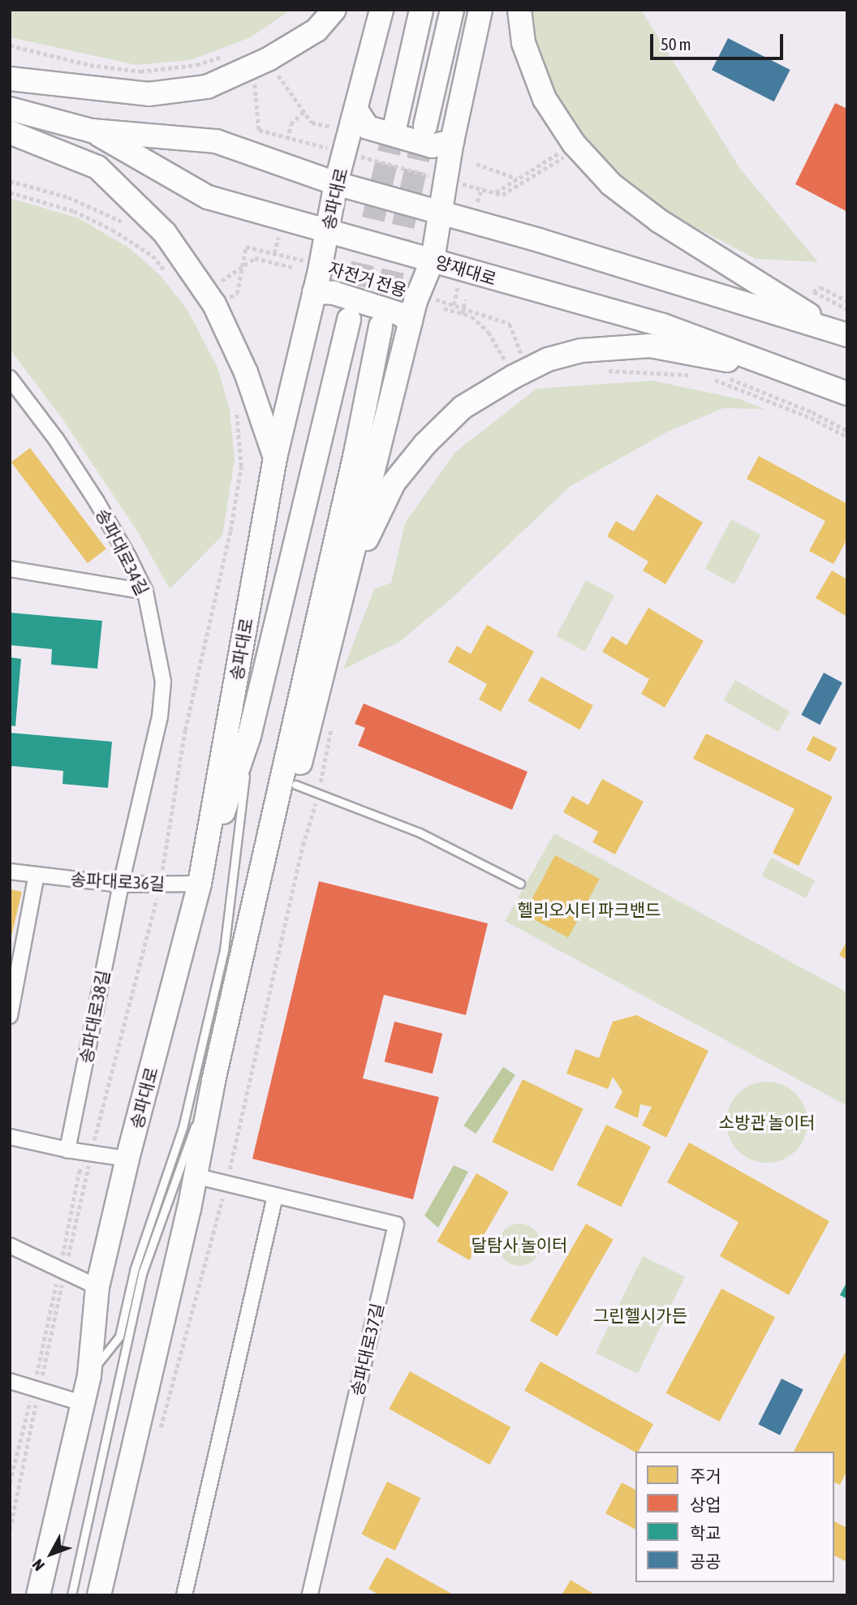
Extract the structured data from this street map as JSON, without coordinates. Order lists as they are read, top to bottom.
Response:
{
  "streets": {
    "main road": ["송파대로", "양재대로"],
    "street": [
      "송파대로34길",
      "송파대로36길",
      "송파대로38길",
      "송파대로37길"
    ],
    "path": ["자전거 전용"]
  },
  "crossings": [
    ["송파대로", "양재대로"],
    ["송파대로", "자전거 전용"],
    ["송파대로", "송파대로36길"],
    ["송파대로34길", "송파대로36길"],
    ["송파대로34길", "송파대로38길"],
    ["송파대로36길", "송파대로38길"]
  ],
  "parks": [
    "헬리오시티 파크밴드",
    "소방관 놀이터",
    "달탐사 놀이터",
    "그린헬시가든"
  ],
  "legend": [
    "주거",
    "상업",
    "학교",
    "공공"
  ],
  "scale_bar": "50 m",
  "north": "bottom left"
}
